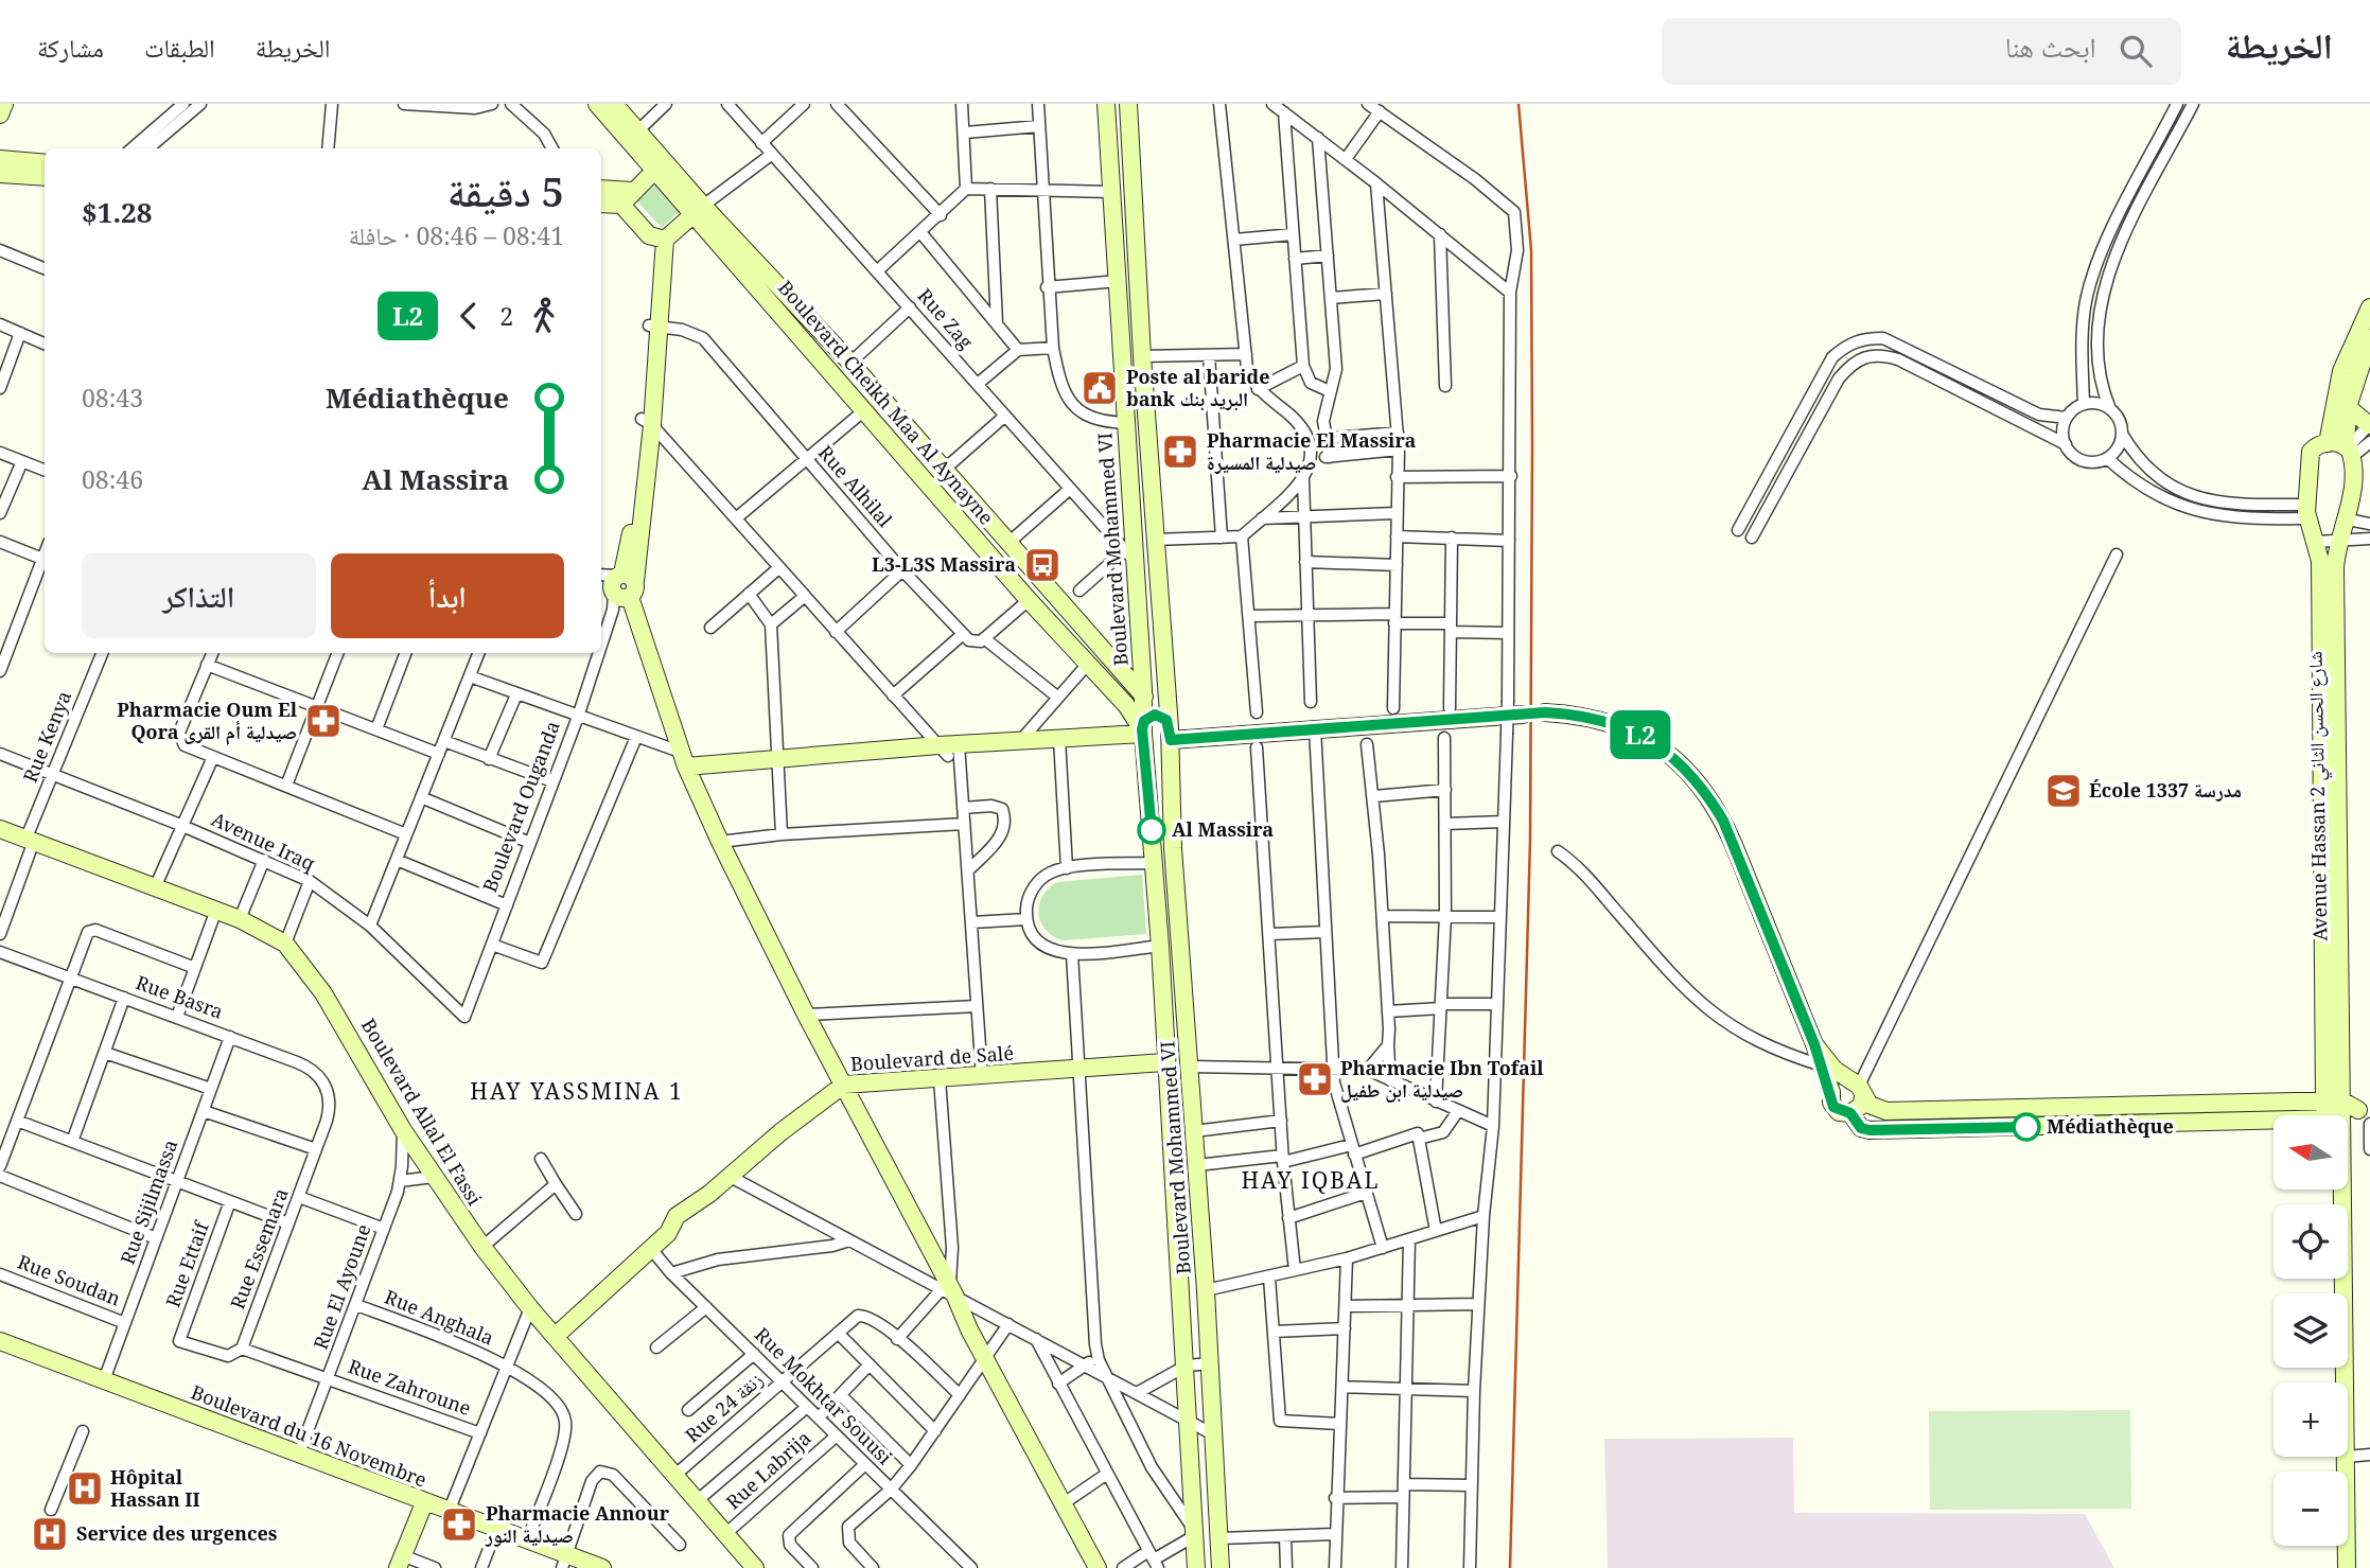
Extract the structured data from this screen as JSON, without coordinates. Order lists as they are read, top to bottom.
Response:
{
  "streets": {
    "main road": [
      "Boulevard Cheikh Maa Al Aynayne",
      "Boulevard Mohammed VI",
      "Avenue Hassan 2 شارع الحسن الثاني",
      "Boulevard Ouganda",
      "Boulevard de Salé",
      "Boulevard Allal El Fassi",
      "Boulevard du 16 Novembre"
    ],
    "street": [
      "Rue Zag",
      "Rue Alhilal",
      "Rue Kenya",
      "Avenue Iraq",
      "Rue Basra",
      "Rue Sijilmassa",
      "Rue Essemara",
      "Rue Ettaif",
      "Rue Soudan",
      "Rue El Ayoune",
      "Rue Anghala",
      "Rue Zahroune",
      "Rue Mokhtar Souusi",
      "Rue 24 زنقة",
      "Rue Labrija"
    ]
  },
  "crossings": [
    ["Rue Zag", "Boulevard Mohammed VI"],
    ["Boulevard Cheikh Maa Al Aynayne", "Boulevard Mohammed VI"],
    ["Rue Alhilal", "Boulevard Ouganda"],
    ["Boulevard Mohammed VI", "Boulevard de Salé"],
    ["Rue Kenya", "Avenue Iraq"],
    ["Rue Kenya", "Boulevard Allal El Fassi"],
    ["Boulevard Ouganda", "Avenue Iraq"],
    ["Rue Basra", "Rue Sijilmassa"],
    ["Rue Basra", "Rue Essemara"],
    ["Boulevard de Salé", "Boulevard Allal El Fassi"],
    ["Boulevard de Salé", "Rue Mokhtar Souusi"],
    ["Boulevard Allal El Fassi", "Rue El Ayoune"],
    ["Boulevard Allal El Fassi", "Rue 24 زنقة"],
    ["Boulevard Allal El Fassi", "Rue Labrija"],
    ["Rue Sijilmassa", "Rue Soudan"],
    ["Rue Sijilmassa", "Boulevard du 16 Novembre"],
    ["Rue Essemara", "Rue Ettaif"],
    ["Rue Essemara", "Rue Zahroune"],
    ["Rue Ettaif", "Rue Zahroune"],
    ["Rue El Ayoune", "Rue Anghala"],
    ["Rue El Ayoune", "Rue Zahroune"],
    ["Rue El Ayoune", "Boulevard du 16 Novembre"],
    ["Rue Anghala", "Boulevard du 16 Novembre"],
    ["Rue Mokhtar Souusi", "Rue 24 زنقة"],
    ["Rue Mokhtar Souusi", "Rue Labrija"]
  ],
  "districts": ["HAY YASSMINA 1", "HAY IQBAL"],
  "places": {
    "public building": ["Poste al baride bank البريد بنك"],
    "pharmacy": [
      "Pharmacie El Massira صيدلية المسيرة",
      "Pharmacie Oum El Qora صيدلية أم القرى",
      "Pharmacie Ibn Tofail صيدلية ابن طفيل",
      "Pharmacie Annour صيدلية النور"
    ],
    "bus stop": ["L3-L3S Massira"],
    "school or university": ["École مدرسة 1337"],
    "other": ["Al Massira", "Médiathèque"],
    "hospital": ["Hôpital Hassan II", "Service des urgences"]
  },
  "lines": ["bus line L2"],
  "north": "left",
  "page": {
    "header": "الخريطة",
    "search": "ابحث هنا",
    "nav": ["الخريطة", "الطبقات", "مشاركة"],
    "on_map": "L2",
    "heading": ["5 دقيقة", "08:41 – 08:46 · حافلة", "$1.28"],
    "legs": ["2", "L2"],
    "list": [
      {
        "name": "Médiathèque",
        "value": "08:43"
      },
      {
        "name": "Al Massira",
        "value": "08:46"
      }
    ],
    "buttons": ["ابدأ", "التذاكر"],
    "map_buttons": ["+", "−"]
  }
}
